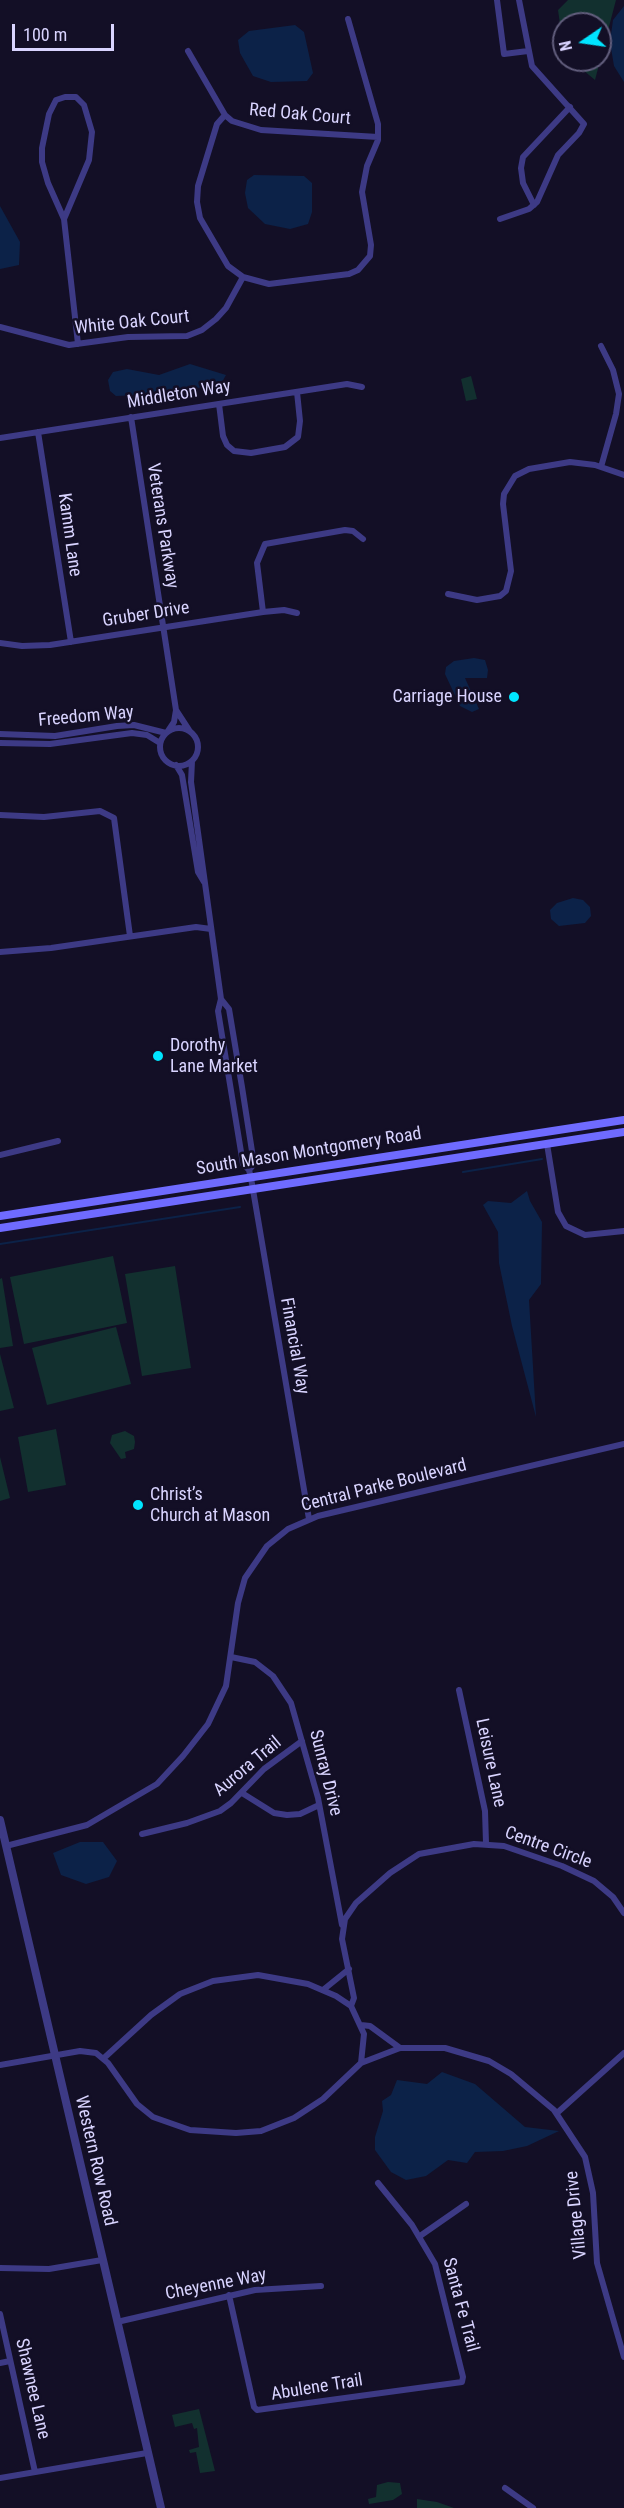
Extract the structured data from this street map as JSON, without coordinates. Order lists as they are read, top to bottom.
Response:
{
  "streets": {
    "main road": ["South Mason Montgomery Road"],
    "street": [
      "Red Oak Court",
      "White Oak Court",
      "Middleton Way",
      "Veterans Parkway",
      "Kamm Lane",
      "Gruber Drive",
      "Freedom Way",
      "Financial Way",
      "Central Parke Boulevard",
      "Leisure Lane",
      "Aurora Trail",
      "Sunray Drive",
      "Centre Circle",
      "Western Row Road",
      "Village Drive",
      "Cheyenne Way",
      "Santa Fe Trail",
      "Abulene Trail",
      "Shawnee Lane"
    ]
  },
  "crossings": [
    ["Middleton Way", "Veterans Parkway"],
    ["Middleton Way", "Kamm Lane"],
    ["Veterans Parkway", "Gruber Drive"],
    ["Veterans Parkway", "Freedom Way"],
    ["Kamm Lane", "Gruber Drive"],
    ["South Mason Montgomery Road", "Financial Way"],
    ["Financial Way", "Central Parke Boulevard"],
    ["Central Parke Boulevard", "Sunray Drive"],
    ["Central Parke Boulevard", "Western Row Road"],
    ["Leisure Lane", "Centre Circle"],
    ["Aurora Trail", "Sunray Drive"],
    ["Sunray Drive", "Centre Circle"],
    ["Western Row Road", "Cheyenne Way"],
    ["Cheyenne Way", "Abulene Trail"],
    ["Santa Fe Trail", "Abulene Trail"]
  ],
  "places": ["Carriage House", "Dorothy Lane Market", "Christ’s Church at Mason"],
  "scale_bar": "100 m",
  "north": "left"
}
